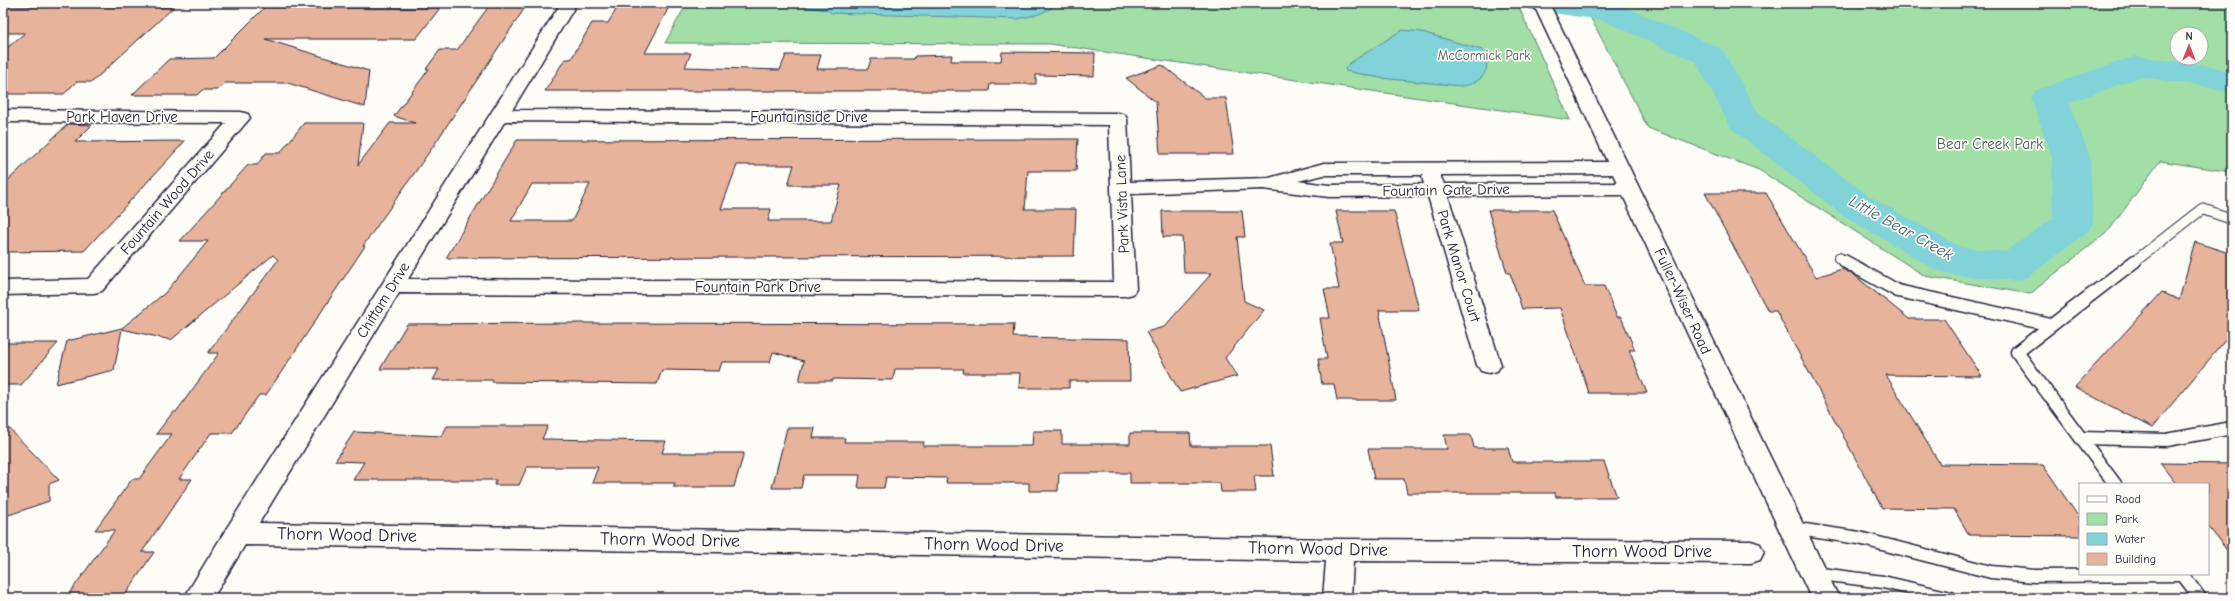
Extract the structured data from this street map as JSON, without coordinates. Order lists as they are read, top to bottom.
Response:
{
  "streets": {
    "street": [
      "Park Haven Drive",
      "Fountainside Drive",
      "Fountain Gate Drive",
      "Fountain Wood Drive",
      "Park Vista Lane",
      "Park Manor Court",
      "Fountain Park Drive",
      "Chittam Drive",
      "Fuller-Wiser Road",
      "Thorn Wood Drive"
    ]
  },
  "crossings": [
    ["Park Haven Drive", "Fountain Wood Drive"],
    ["Fountainside Drive", "Park Vista Lane"],
    ["Fountainside Drive", "Chittam Drive"],
    ["Fountain Gate Drive", "Park Vista Lane"],
    ["Fountain Gate Drive", "Park Manor Court"],
    ["Fountain Gate Drive", "Fuller-Wiser Road"],
    ["Park Vista Lane", "Fountain Park Drive"],
    ["Fountain Park Drive", "Chittam Drive"],
    ["Chittam Drive", "Thorn Wood Drive"]
  ],
  "water": ["Little Bear Creek"],
  "parks": ["McCormick Park", "Bear Creek Park"],
  "legend": [
    "Road",
    "Park",
    "Water",
    "Building"
  ],
  "north": "top"
}
